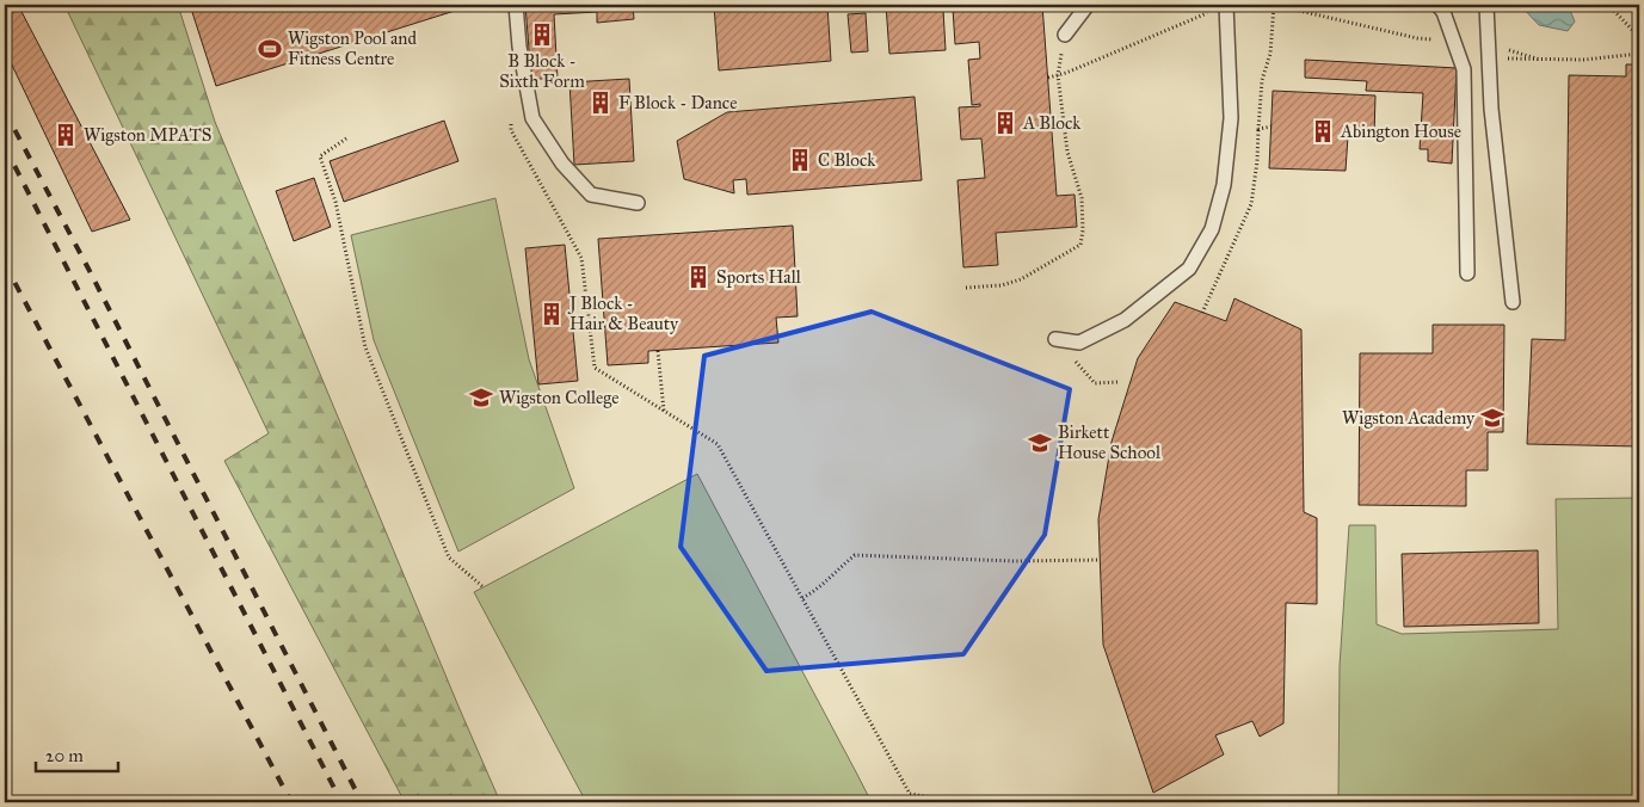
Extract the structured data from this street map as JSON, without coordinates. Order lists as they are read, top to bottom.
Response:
{
  "places": {
    "building": [
      "B Block - Sixth Form",
      "F Block - Dance",
      "A Block",
      "Abington House",
      "Wigston MPATS",
      "C Block",
      "Sports Hall",
      "J Block - Hair & Beauty"
    ],
    "sports": ["Wigston Pool and Fitness Centre"],
    "school or university": ["Wigston College", "Wigston Academy", "Birkett House School"]
  },
  "scale_bar": "20 m"
}
